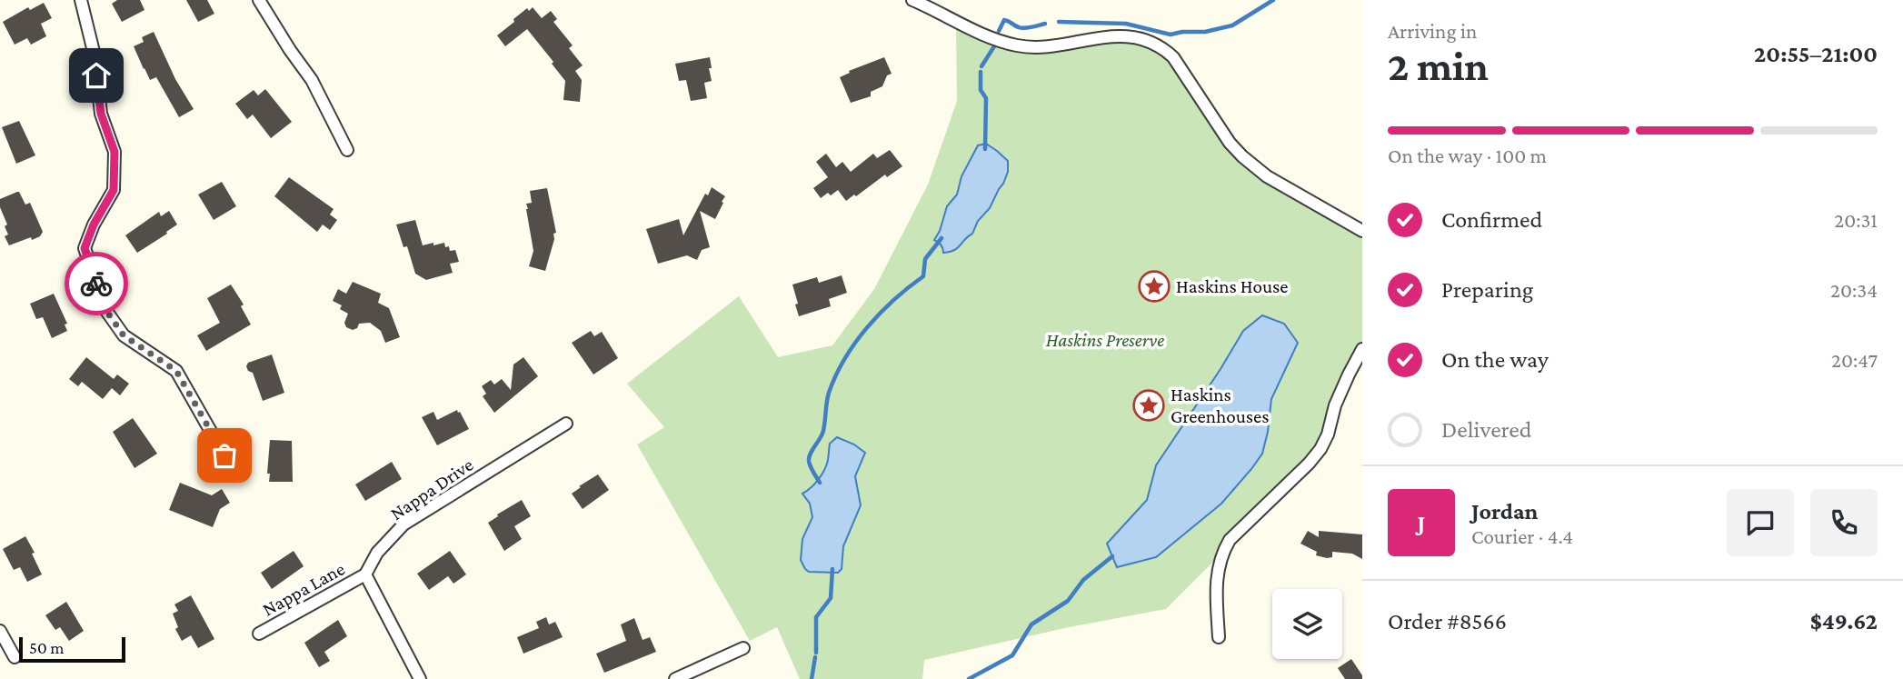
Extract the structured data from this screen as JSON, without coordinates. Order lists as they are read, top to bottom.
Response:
{
  "streets": {
    "street": ["Nappa Drive", "Nappa Lane"]
  },
  "crossings": [
    ["Nappa Drive", "Nappa Lane"]
  ],
  "parks": ["Haskins Preserve"],
  "places": {
    "place": ["Haskins House", "Haskins Greenhouses"]
  },
  "scale_bar": "50 m",
  "page": {
    "heading": ["2 min", "Arriving in", "20:55–21:00"],
    "panel": [
      "Jordan",
      "Courier · 4.4",
      "Order #8566",
      "$49.62"
    ],
    "bar": "On the way · 100 m",
    "list": [
      ["Confirmed", "20:31"],
      ["Preparing", "20:34"],
      ["On the way", "20:47"],
      "Delivered"
    ],
    "round": "J",
    "scale": "50 m"
  }
}
